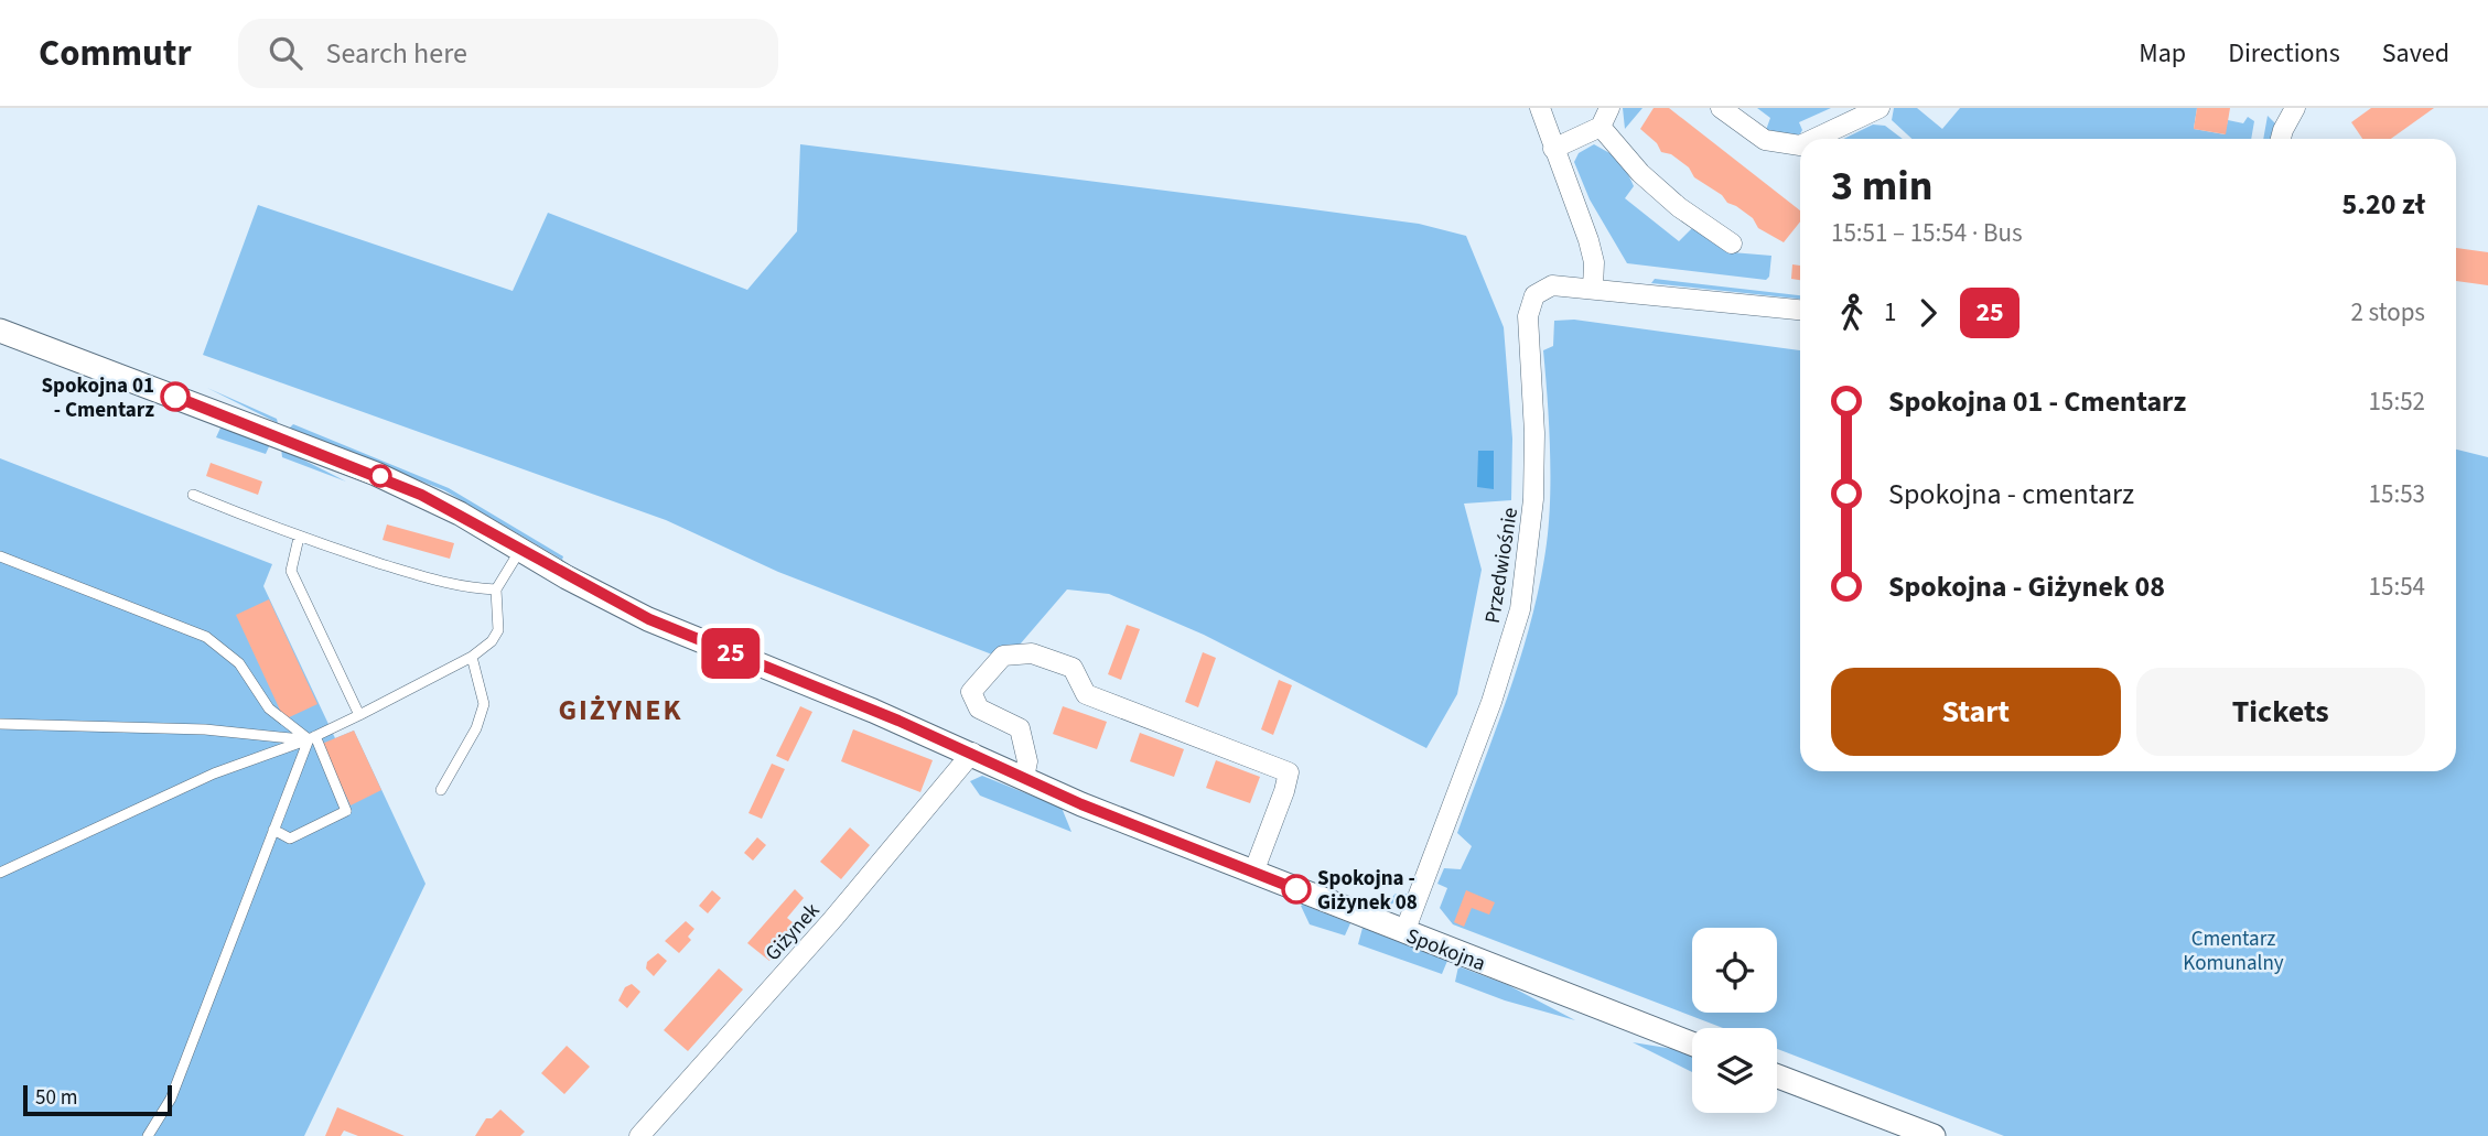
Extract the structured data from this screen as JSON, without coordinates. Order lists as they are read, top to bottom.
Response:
{
  "streets": {
    "street": ["Przedwiośnie", "Giżynek", "Spokojna"]
  },
  "crossings": [
    ["Przedwiośnie", "Spokojna"],
    ["Giżynek", "Spokojna"]
  ],
  "districts": ["GIŻYNEK"],
  "parks": ["Cmentarz Komunalny"],
  "places": ["Spokojna 01 - Cmentarz", "Spokojna - Giżynek 08"],
  "lines": ["bus line 25"],
  "scale_bar": "50 m",
  "page": {
    "header": "Commutr",
    "search": "Search here",
    "nav": ["Map", "Directions", "Saved"],
    "on_map": "25",
    "heading": ["3 min", "15:51 – 15:54 · Bus", "5.20 zł"],
    "legs": ["1", "25", "2 stops"],
    "list": [
      {
        "name": "Spokojna 01 - Cmentarz",
        "value": "15:52"
      },
      {
        "name": "Spokojna - cmentarz",
        "value": "15:53"
      },
      {
        "name": "Spokojna - Giżynek 08",
        "value": "15:54"
      }
    ],
    "buttons": ["Start", "Tickets"],
    "scale": "50 m"
  }
}
